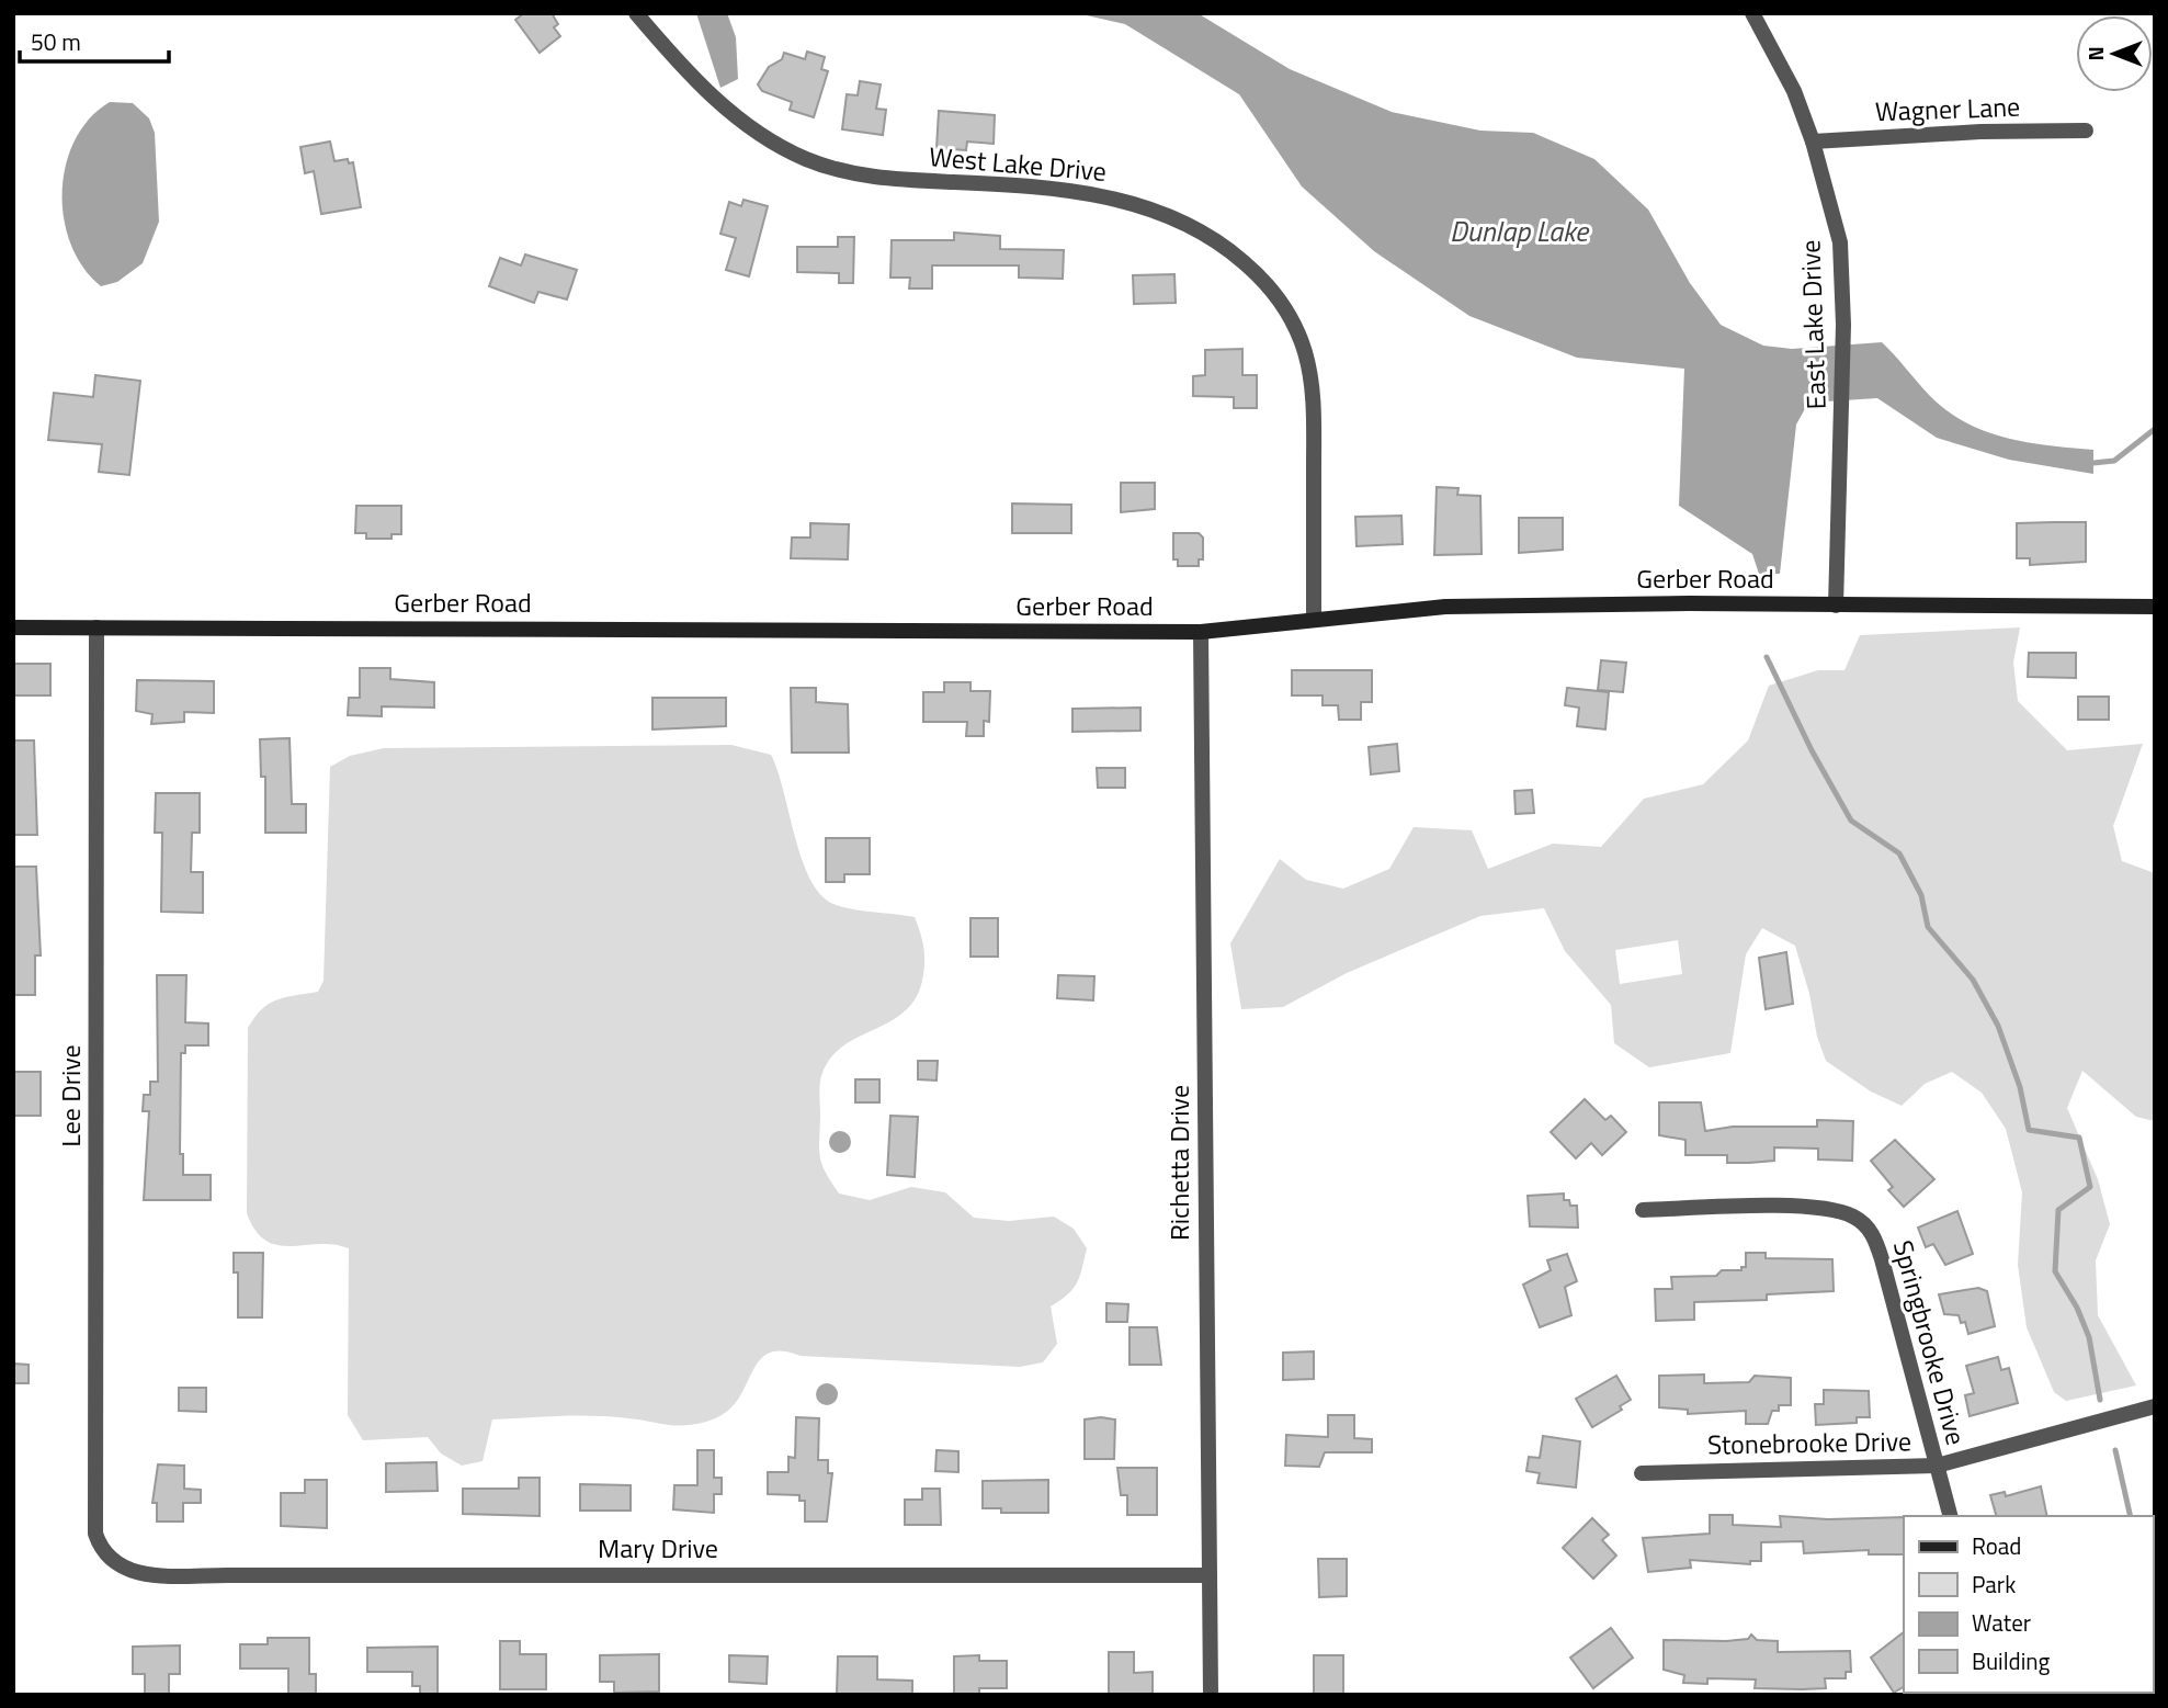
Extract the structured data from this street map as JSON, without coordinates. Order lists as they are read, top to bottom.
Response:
{
  "streets": {
    "street": [
      "Wagner Lane",
      "West Lake Drive",
      "East Lake Drive",
      "Gerber Road",
      "Lee Drive",
      "Richetta Drive",
      "Springbrooke Drive",
      "Stonebrooke Drive",
      "Mary Drive"
    ]
  },
  "crossings": [
    ["Wagner Lane", "East Lake Drive"],
    ["West Lake Drive", "Gerber Road"],
    ["East Lake Drive", "Gerber Road"],
    ["Gerber Road", "Lee Drive"],
    ["Gerber Road", "Richetta Drive"],
    ["Lee Drive", "Mary Drive"],
    ["Richetta Drive", "Mary Drive"],
    ["Springbrooke Drive", "Stonebrooke Drive"]
  ],
  "water": ["Dunlap Lake"],
  "legend": [
    "Road",
    "Park",
    "Water",
    "Building"
  ],
  "scale_bar": "50 m",
  "north": "left"
}
